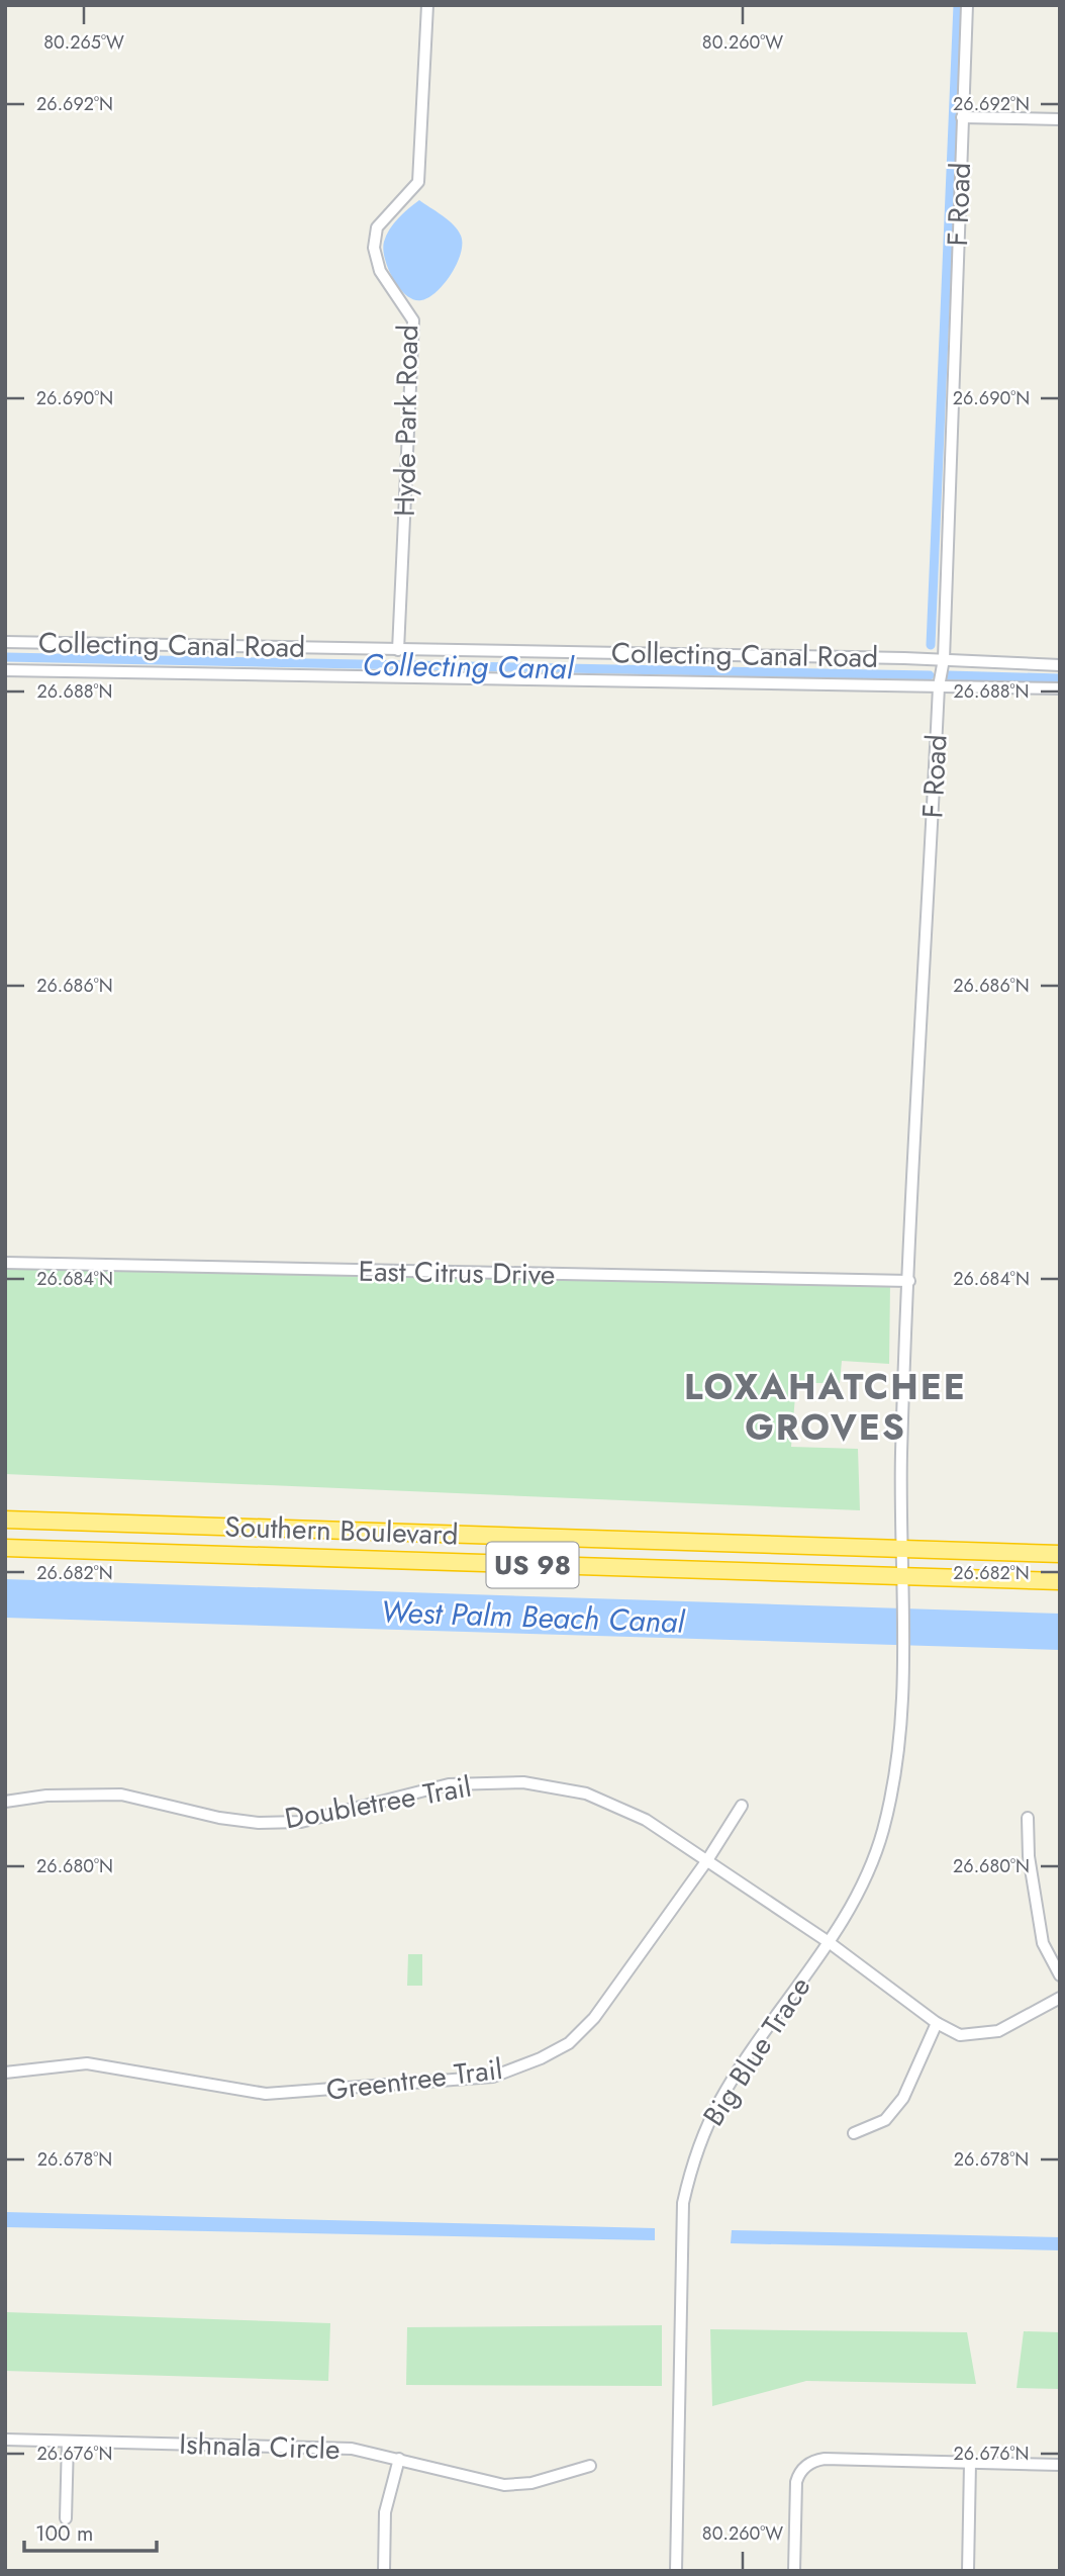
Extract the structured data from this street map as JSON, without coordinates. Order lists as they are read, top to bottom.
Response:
{
  "streets": {
    "highway": ["Southern Boulevard", "US 98"],
    "street": [
      "F Road",
      "Hyde Park Road",
      "Collecting Canal Road",
      "East Citrus Drive",
      "Doubletree Trail",
      "Big Blue Trace",
      "Greentree Trail",
      "Ishnala Circle"
    ]
  },
  "crossings": [
    ["F Road", "Collecting Canal Road"],
    ["F Road", "East Citrus Drive"],
    ["F Road", "Southern Boulevard"],
    ["F Road", "Big Blue Trace"],
    ["Hyde Park Road", "Collecting Canal Road"],
    ["Southern Boulevard", "Big Blue Trace"],
    ["Doubletree Trail", "Big Blue Trace"],
    ["Doubletree Trail", "Greentree Trail"]
  ],
  "districts": ["LOXAHATCHEE GROVES"],
  "water": ["Collecting Canal", "West Palm Beach Canal"],
  "scale_bar": "100 m",
  "coordinates": [
    "80.265°W",
    "80.260°W",
    "26.692°N",
    "26.690°N",
    "26.688°N",
    "26.686°N",
    "26.684°N",
    "26.682°N",
    "26.680°N",
    "26.678°N",
    "26.676°N"
  ]
}
